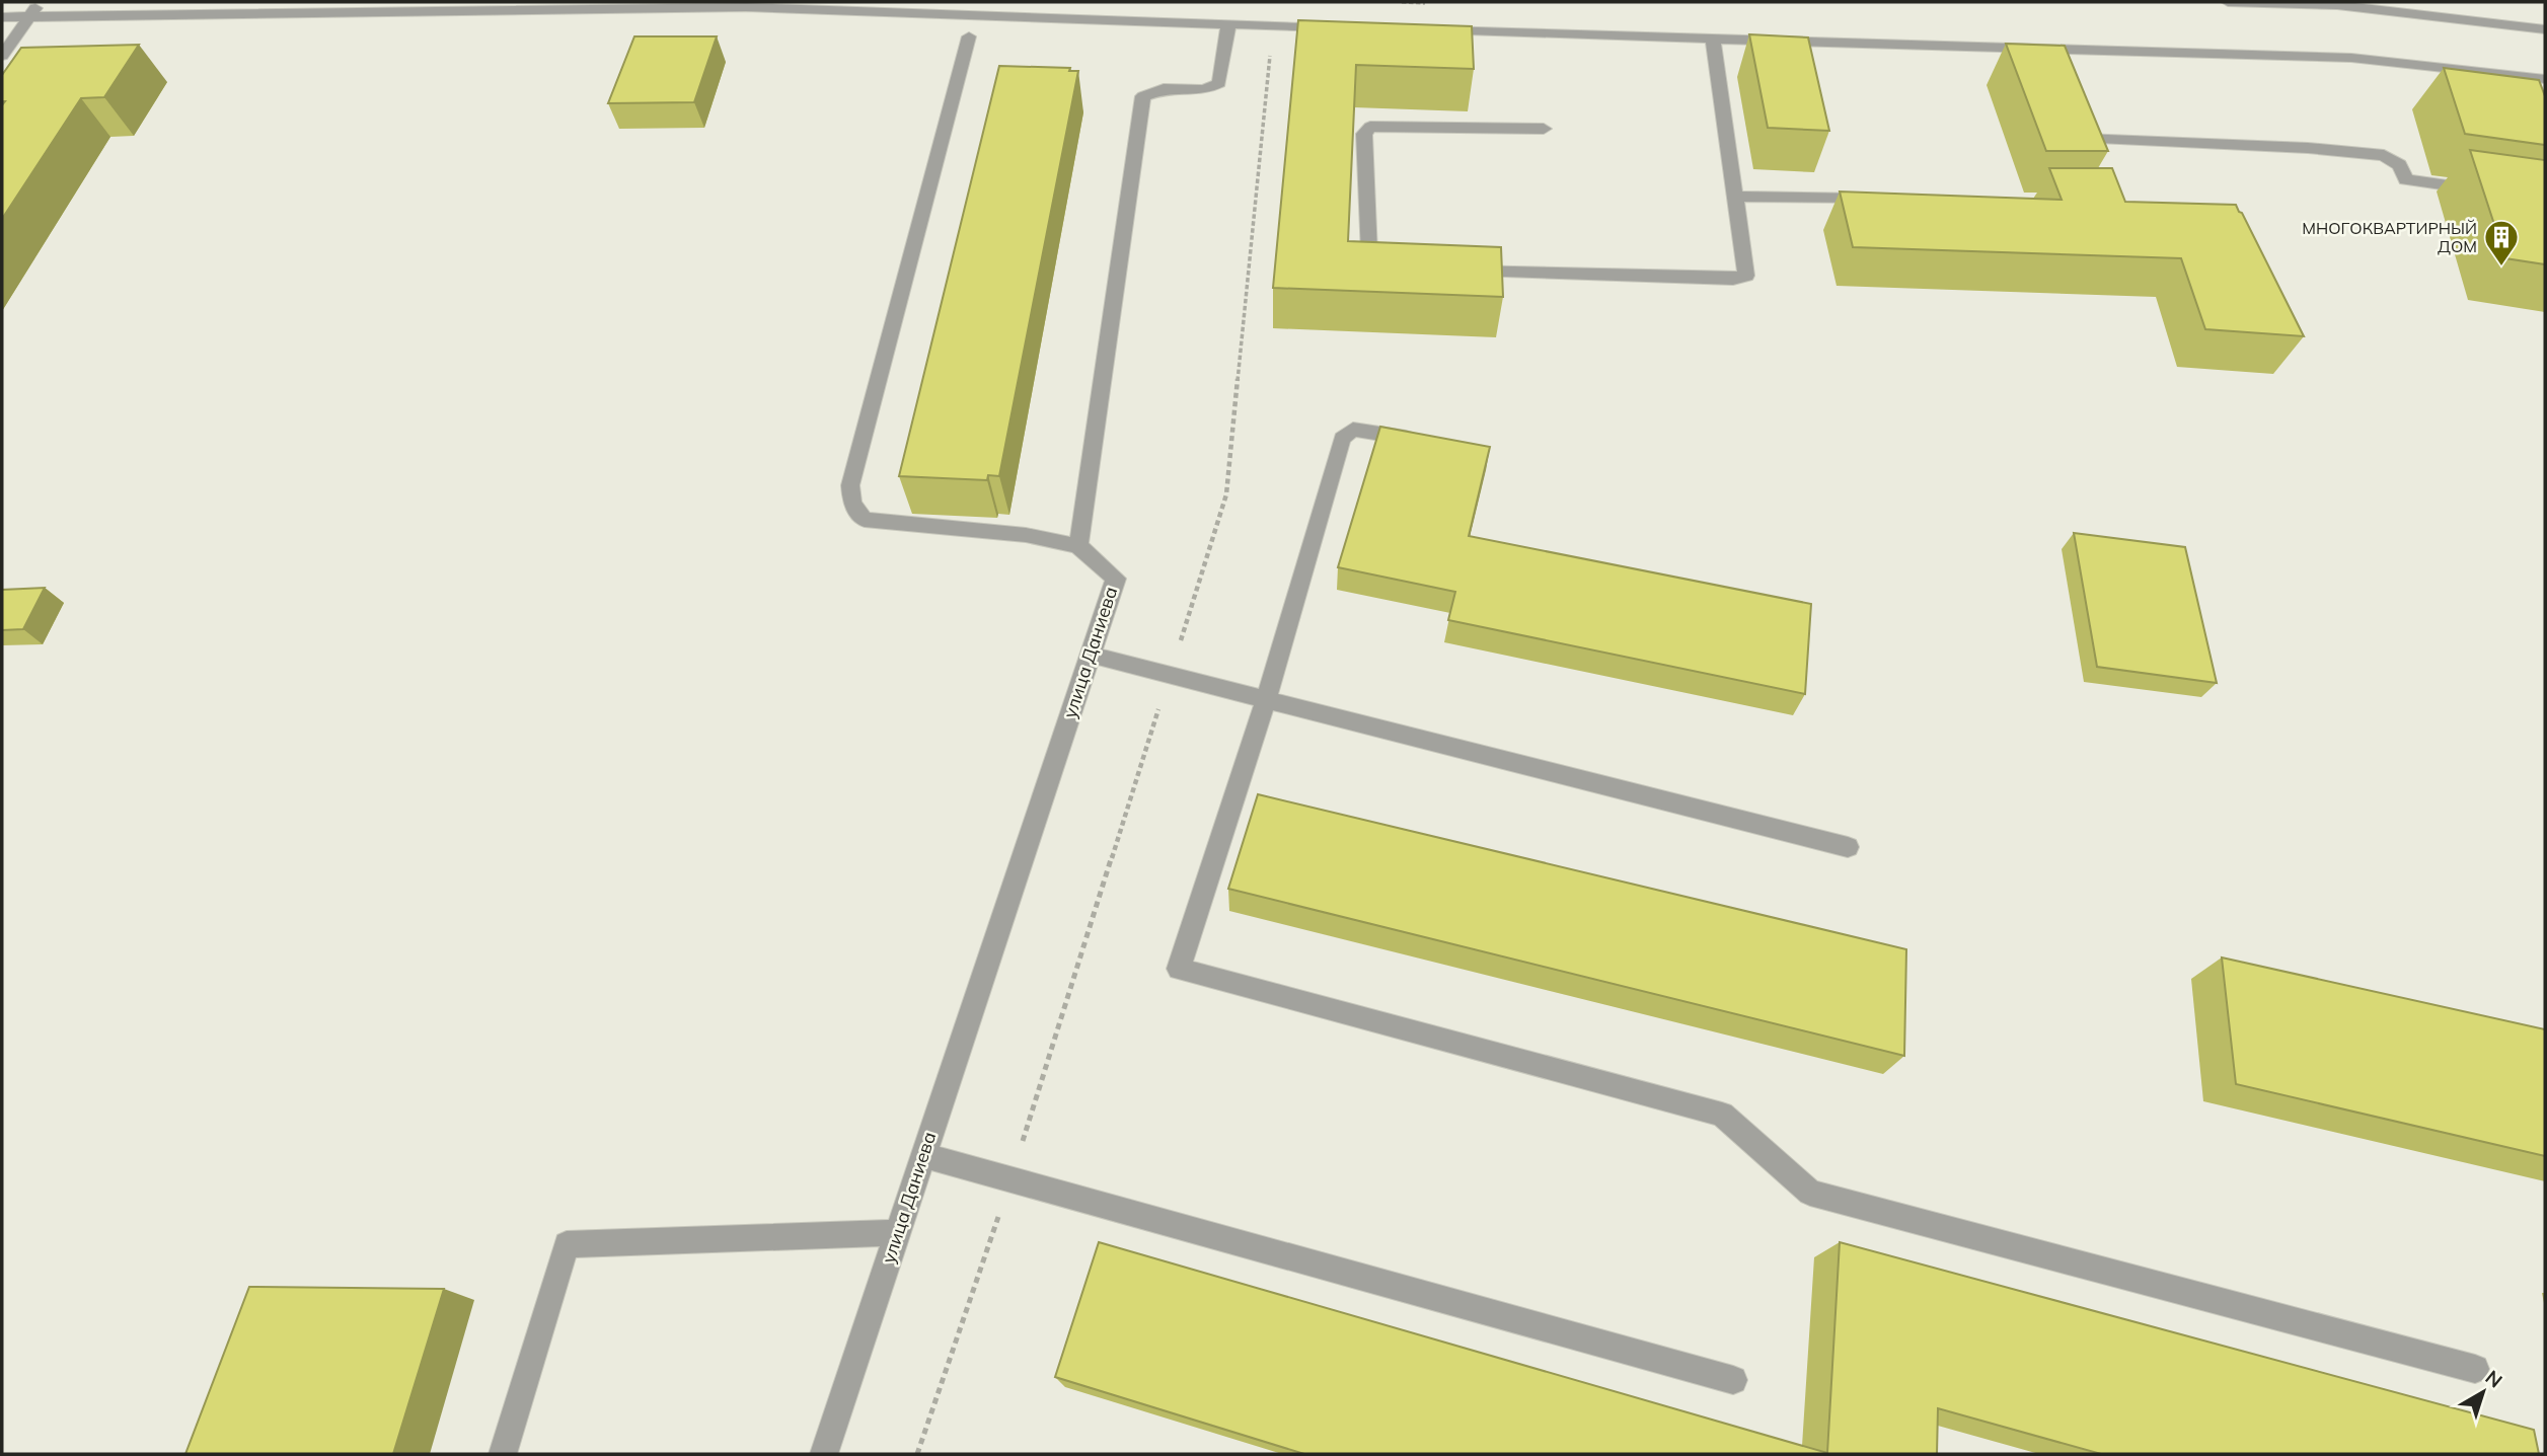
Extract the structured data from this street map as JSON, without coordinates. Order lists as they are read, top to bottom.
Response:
{
  "streets": {
    "street": ["улица Даниева"]
  },
  "places": {
    "building": ["МНОГОКВАРТИРНЫЙ ДОМ"]
  },
  "north": "top right"
}
